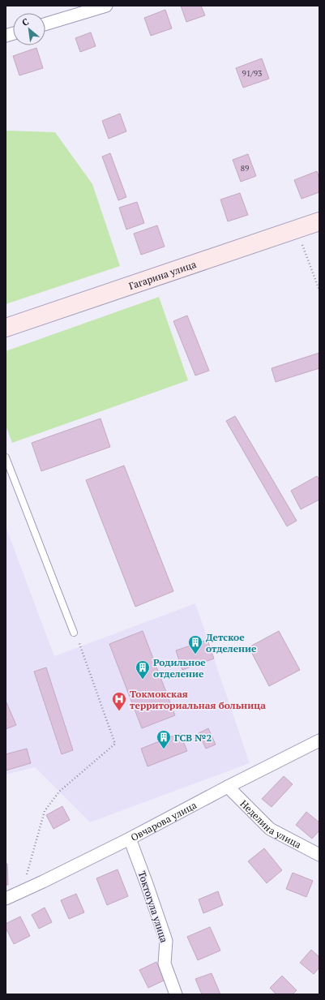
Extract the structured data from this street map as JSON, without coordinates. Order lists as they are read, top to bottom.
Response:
{
  "streets": {
    "main road": ["Гагарина улица"],
    "street": ["Овчарова улица", "Неделина улица", "Токтогула улица"]
  },
  "crossings": [
    ["Овчарова улица", "Неделина улица"],
    ["Овчарова улица", "Токтогула улица"]
  ],
  "places": {
    "building": ["Детское отделение", "Родильное отделение", "ГСВ №2"],
    "hospital": ["Токмокская территориальная больница"]
  },
  "house_numbers": ["91/93", "89"],
  "north": "top left"
}
